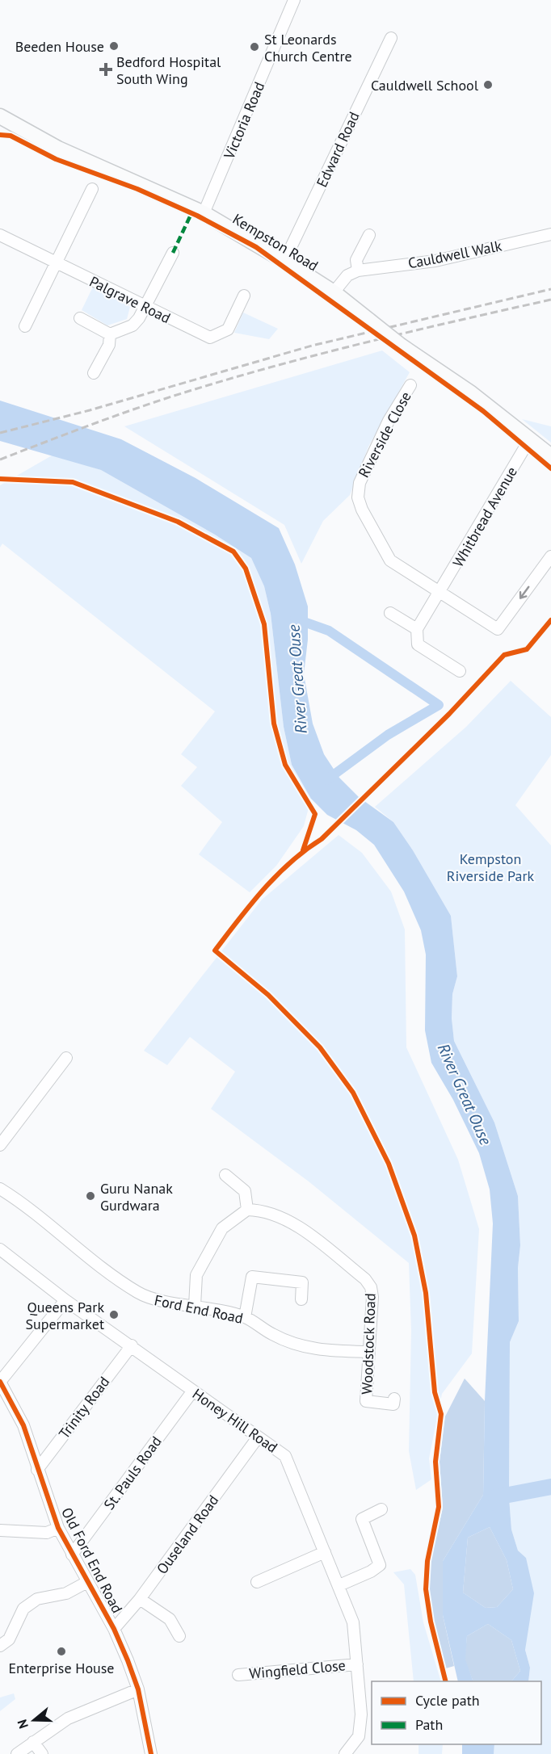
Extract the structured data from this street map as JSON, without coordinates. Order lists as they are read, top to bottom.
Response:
{
  "streets": {
    "main road": ["Kempston Road"],
    "street": [
      "Victoria Road",
      "Edward Road",
      "Cauldwell Walk",
      "Palgrave Road",
      "Riverside Close",
      "Whitbread Avenue",
      "Ford End Road",
      "Woodstock Road",
      "Trinity Road",
      "Honey Hill Road",
      "St. Pauls Road",
      "Ouseland Road",
      "Old Ford End Road",
      "Wingfield Close"
    ]
  },
  "crossings": [
    ["Victoria Road", "Kempston Road"],
    ["Edward Road", "Kempston Road"],
    ["Kempston Road", "Whitbread Avenue"],
    ["Riverside Close", "Whitbread Avenue"],
    ["Ford End Road", "Woodstock Road"],
    ["Trinity Road", "Honey Hill Road"],
    ["Trinity Road", "Old Ford End Road"],
    ["Honey Hill Road", "St. Pauls Road"],
    ["Honey Hill Road", "Ouseland Road"],
    ["Honey Hill Road", "Wingfield Close"],
    ["St. Pauls Road", "Old Ford End Road"],
    ["Ouseland Road", "Old Ford End Road"]
  ],
  "water": ["River Great Ouse"],
  "parks": ["Kempston Riverside Park"],
  "places": {
    "other": [
      "Beeden House",
      "St Leonards Church Centre",
      "Cauldwell School",
      "Guru Nanak Gurdwara",
      "Queens Park Supermarket",
      "Enterprise House"
    ],
    "health": ["Bedford Hospital South Wing"]
  },
  "legend": ["Cycle path", "Path"],
  "north": "left"
}
